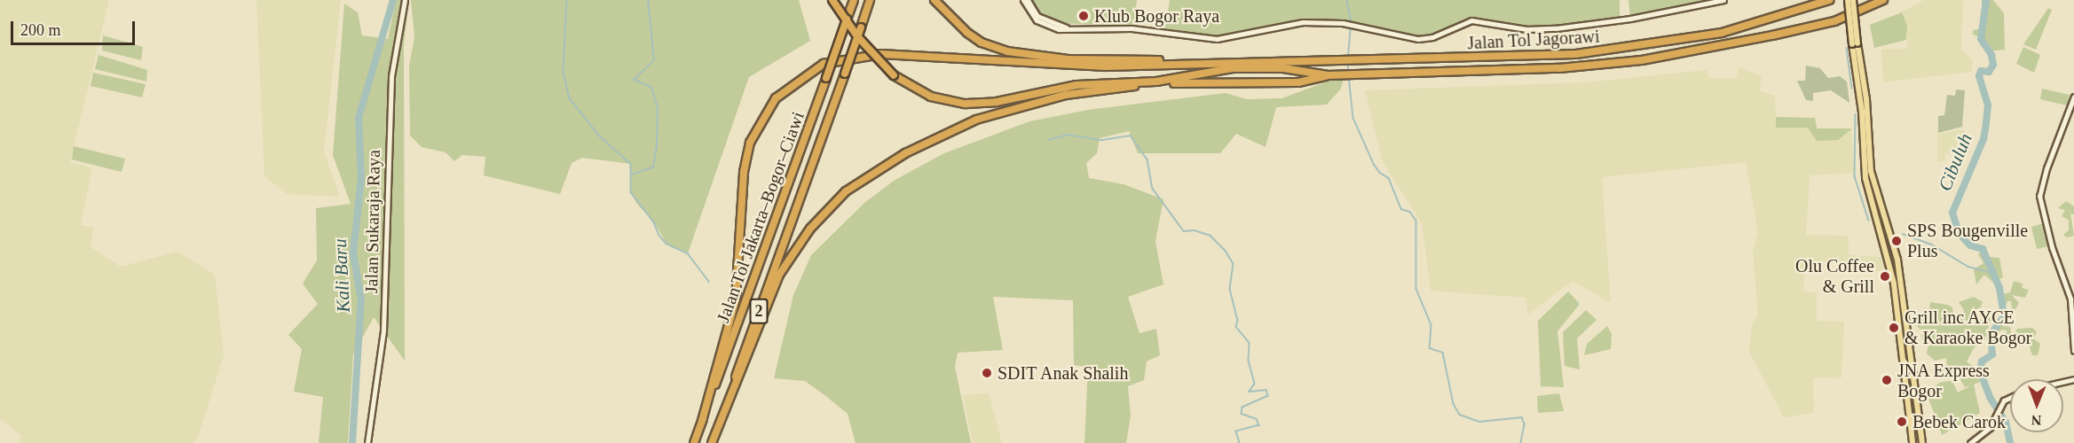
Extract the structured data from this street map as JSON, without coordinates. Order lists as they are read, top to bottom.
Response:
{
  "streets": {
    "highway": ["Jalan Tol Jagorawi", "Jalan Tol Jakarta–Bogor–Ciawi", "2"],
    "street": ["Jalan Sukaraja Raya"]
  },
  "water": ["Cibuluh", "Kali Baru"],
  "places": [
    "Klub Bogor Raya",
    "SPS Bougenville Plus",
    "Olu Coffee & Grill",
    "Grill inc AYCE & Karaoke Bogor",
    "SDIT Anak Shalih",
    "JNA Express Bogor",
    "Bebek Carok"
  ],
  "scale_bar": "200 m",
  "north": "bottom"
}
